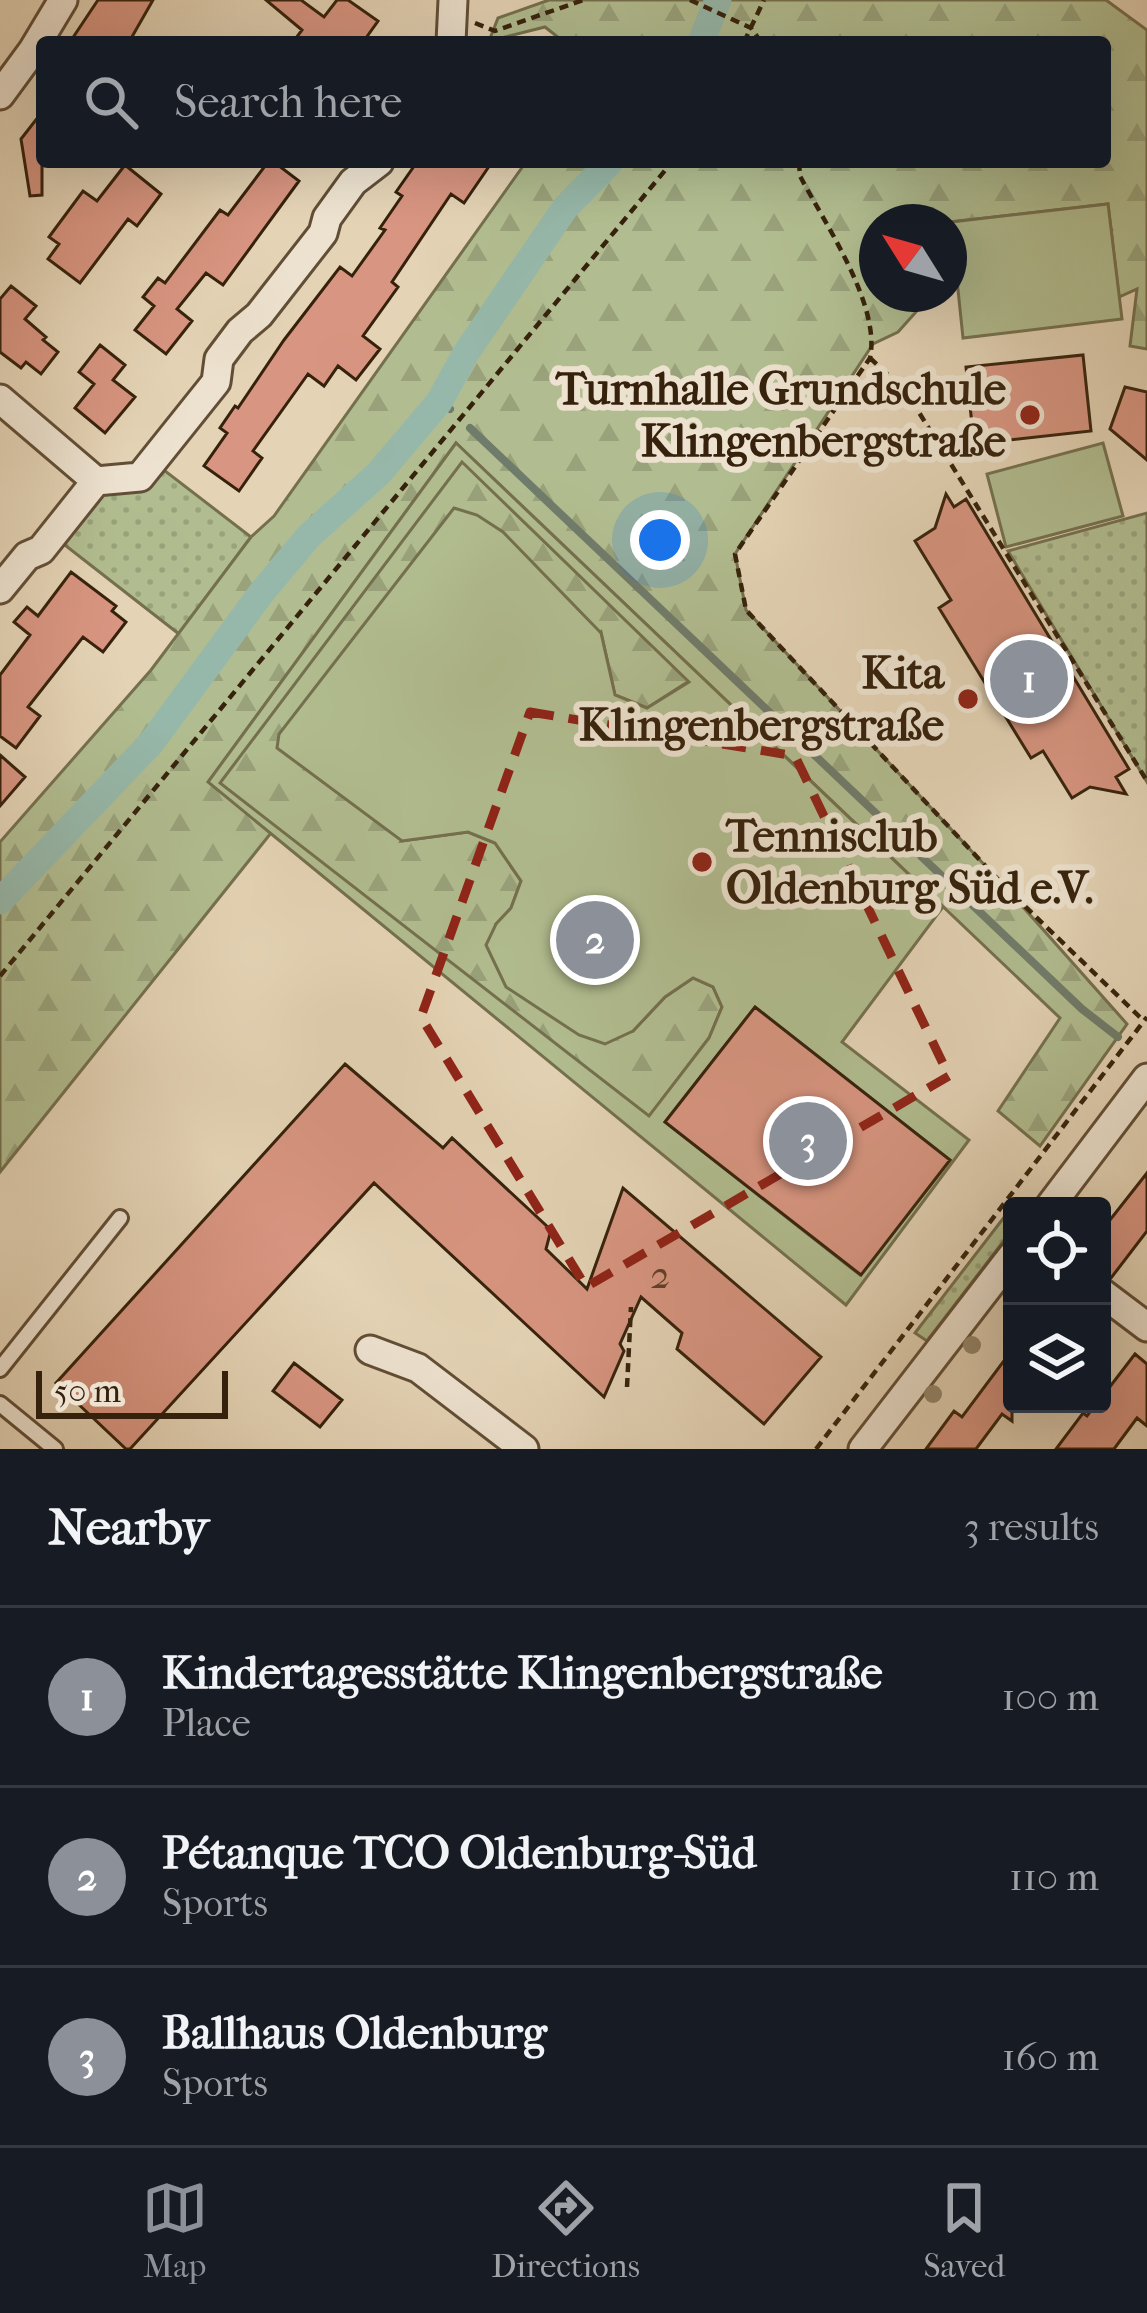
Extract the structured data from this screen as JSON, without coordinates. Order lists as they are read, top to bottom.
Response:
{
  "places": ["Turnhalle Grundschule Klingenbergstraße", "Kita Klingenbergstraße", "Tennisclub Oldenburg Süd e.V."],
  "house_numbers": ["2"],
  "scale_bar": "50 m",
  "north": "top left",
  "page": {
    "search": "Search here",
    "pins": ["1", "2", "3"],
    "scale": "50 m",
    "heading": ["Nearby", "3 results"],
    "list": [
      {
        "mark": "1",
        "name": "Kindertagesstätte Klingenbergstraße",
        "note": "Place",
        "value": "100 m"
      },
      {
        "mark": "2",
        "name": "Pétanque TCO Oldenburg-Süd",
        "note": "Sports",
        "value": "110 m"
      },
      {
        "mark": "3",
        "name": "Ballhaus Oldenburg",
        "note": "Sports",
        "value": "160 m"
      }
    ],
    "nav": ["Map", "Directions", "Saved"]
  }
}
